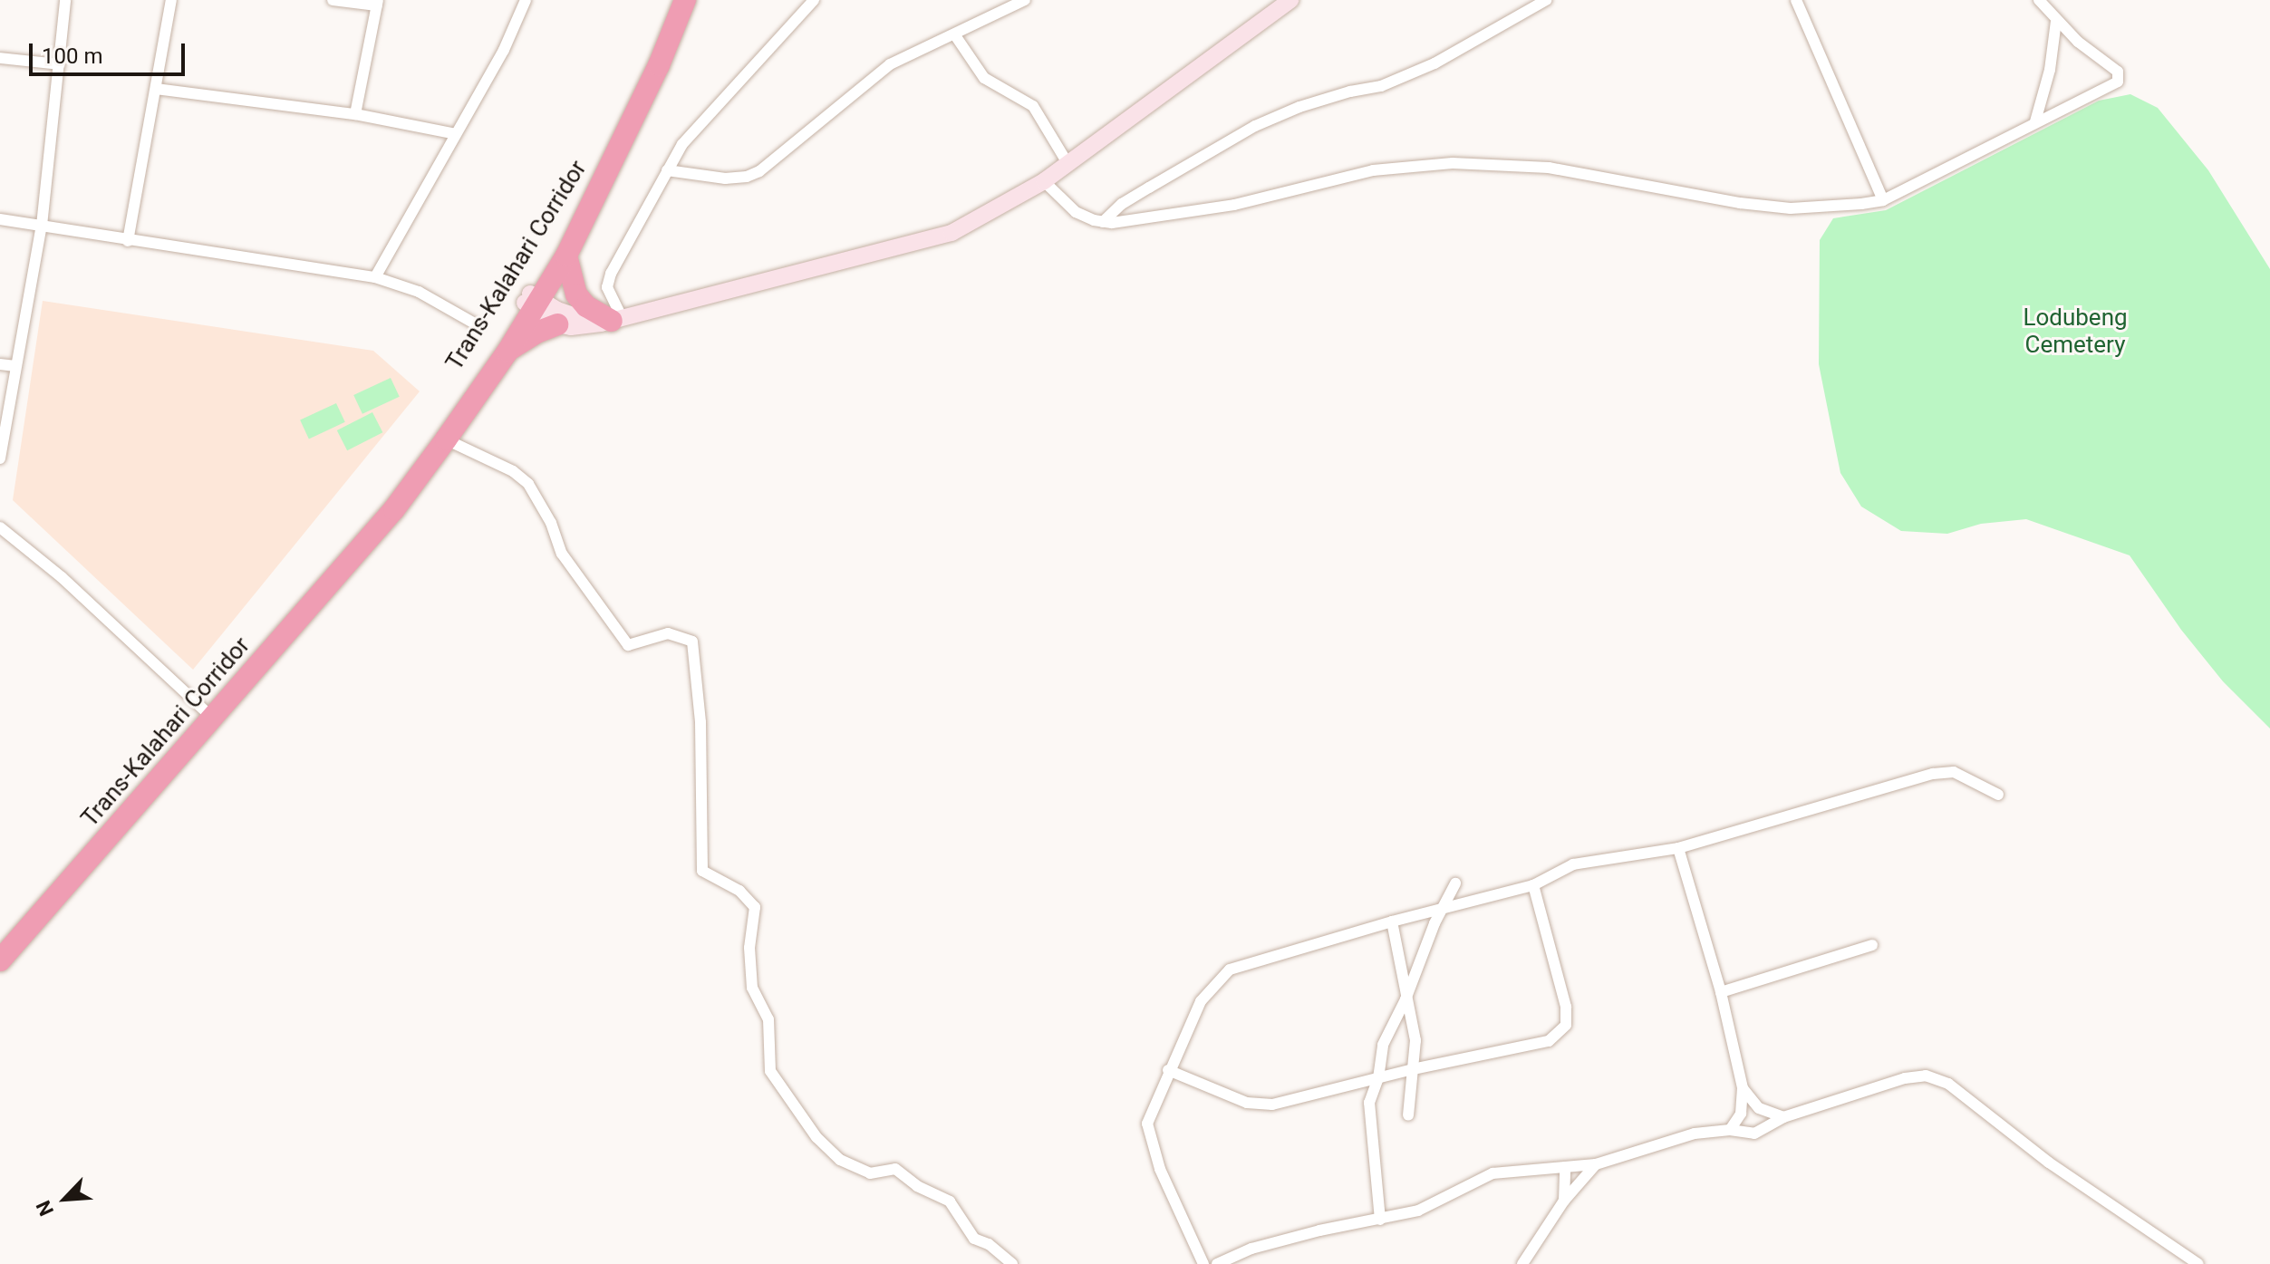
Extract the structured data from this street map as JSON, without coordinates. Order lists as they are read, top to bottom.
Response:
{
  "streets": {
    "highway": ["Trans-Kalahari Corridor"]
  },
  "parks": ["Lodubeng Cemetery"],
  "scale_bar": "100 m",
  "north": "bottom left"
}
